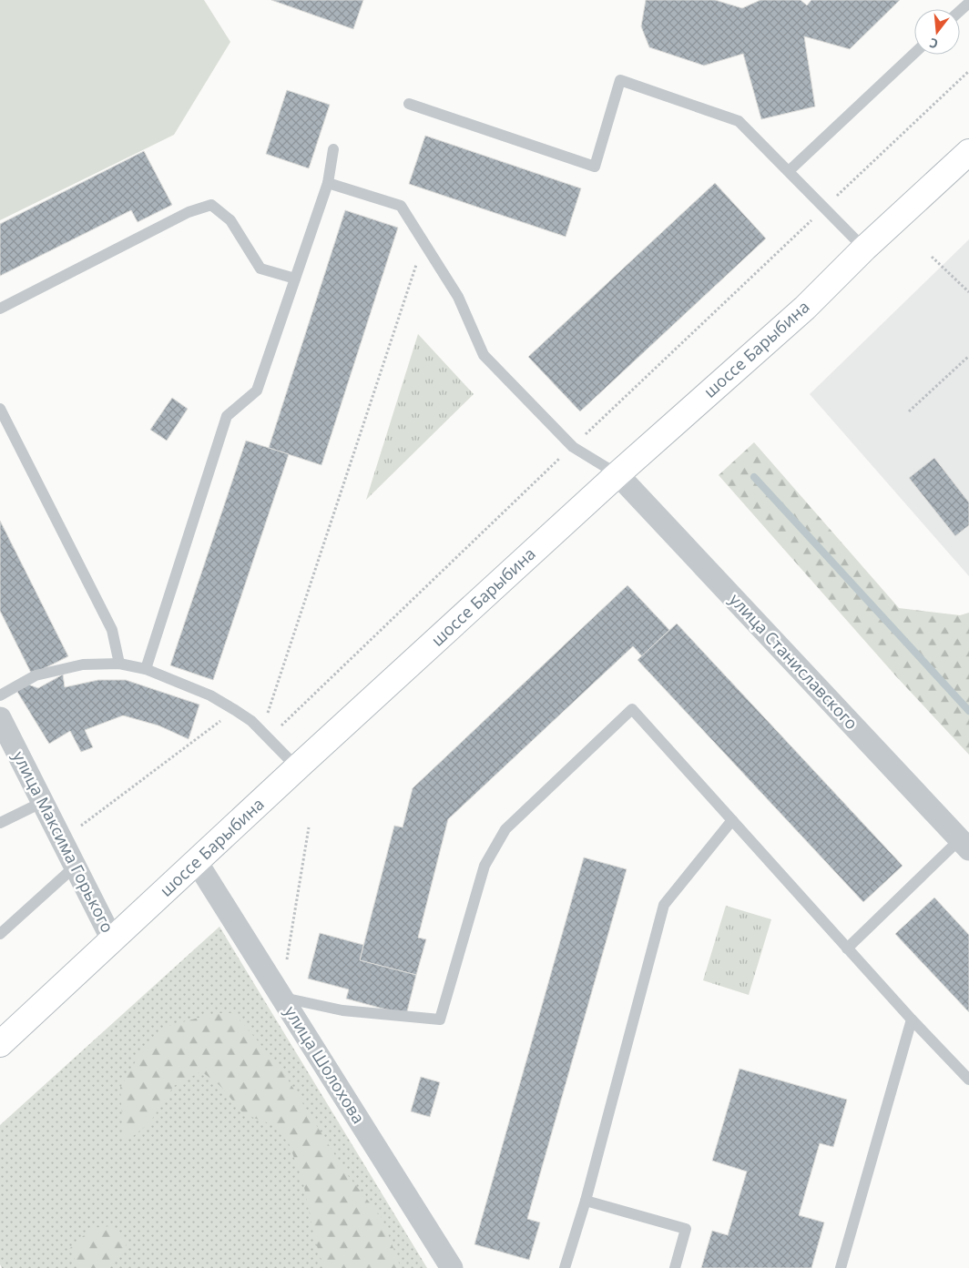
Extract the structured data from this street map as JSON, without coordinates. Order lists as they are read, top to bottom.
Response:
{
  "streets": {
    "main road": ["шоссе Барыбина"],
    "street": ["улица Станиславского", "улица Максима Горького", "улица Шолохова"]
  },
  "crossings": [
    ["шоссе Барыбина", "улица Станиславского"],
    ["шоссе Барыбина", "улица Максима Горького"],
    ["шоссе Барыбина", "улица Шолохова"]
  ],
  "north": "bottom"
}
